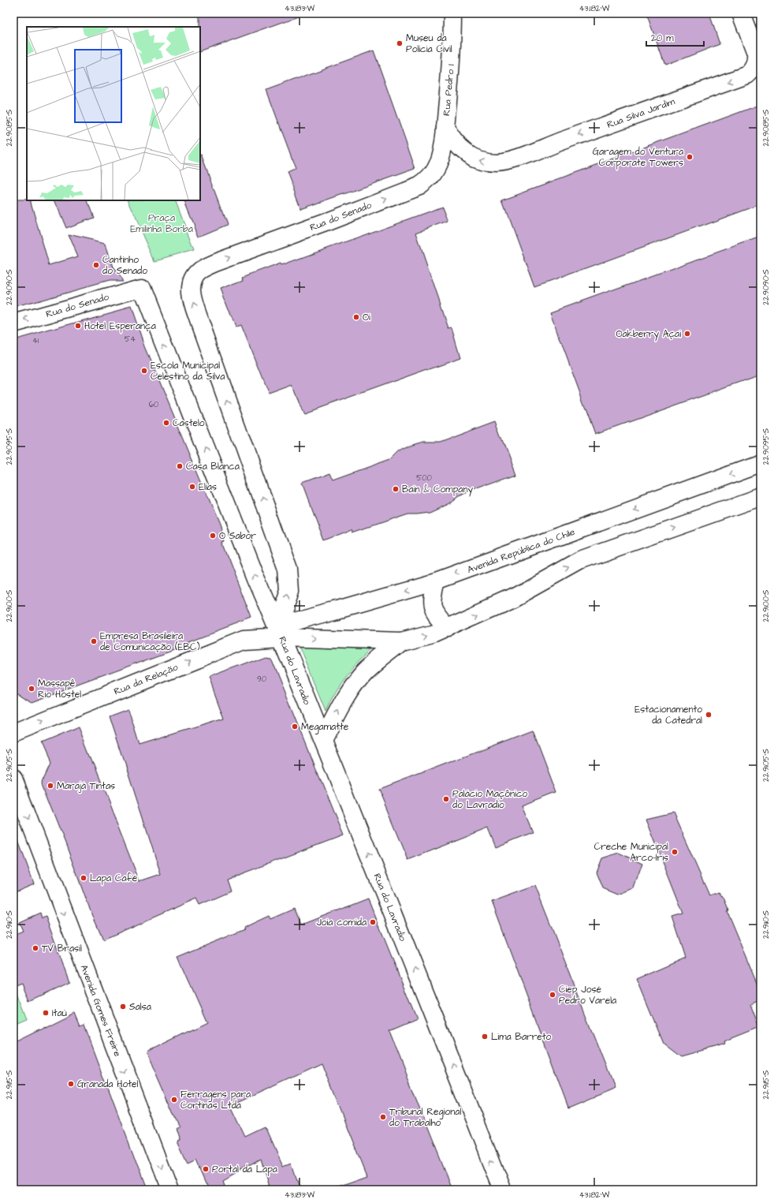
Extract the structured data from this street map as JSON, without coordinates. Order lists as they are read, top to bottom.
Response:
{
  "streets": {
    "street": [
      "Rua Pedro I",
      "Rua Silva Jardim",
      "Rua do Senado",
      "Avenida República do Chile",
      "Rua do Lavradio",
      "Rua da Relação",
      "Avenida Gomes Freire"
    ]
  },
  "crossings": [
    ["Rua Pedro I", "Rua Silva Jardim"],
    ["Rua Pedro I", "Rua do Senado"],
    ["Rua Silva Jardim", "Rua do Senado"],
    ["Rua do Senado", "Rua do Lavradio"],
    ["Avenida República do Chile", "Rua do Lavradio"],
    ["Avenida República do Chile", "Rua da Relação"],
    ["Rua do Lavradio", "Rua da Relação"]
  ],
  "one_way": ["Rua do Lavradio", "Rua da Relação", "Avenida Gomes Freire"],
  "parks": ["Praça Emilinha Borba"],
  "places": [
    "Museu da Polícia Civil",
    "Garagem do Ventura Corporate Towers",
    "Cantinho do Senado",
    "Oi",
    "Hotel Esperança",
    "Oakberry Açai",
    "Escola Municipal Celestino da Silva",
    "Castelo",
    "Casa Blanca",
    "Elias",
    "Bain & Company",
    "O Sabor",
    "Empresa Brasileira de Comunicação (EBC)",
    "Massapê Rio Hostel",
    "Estacionamento da Catedral",
    "Megamatte",
    "Marajá Tintas",
    "Palácio Maçônico do Lavradio",
    "Creche Municipal Arco-Íris",
    "Lapa Café",
    "Joia comida",
    "TV Brasil",
    "Ciep José Pedro Varela",
    "Salsa",
    "Itaú",
    "Lima Barreto",
    "Granada Hotel",
    "Ferragens para Cortinas Ltda",
    "Tribunal Regional do Trabalho",
    "Portal da Lapa"
  ],
  "house_numbers": [
    "54",
    "41",
    "60",
    "500",
    "90"
  ],
  "scale_bar": "20 m",
  "coordinates": [
    "43.183°W",
    "43.182°W",
    "22.9085°S",
    "22.9090°S",
    "22.9095°S",
    "22.9100°S",
    "22.9105°S",
    "22.9110°S",
    "22.9115°S"
  ]
}
